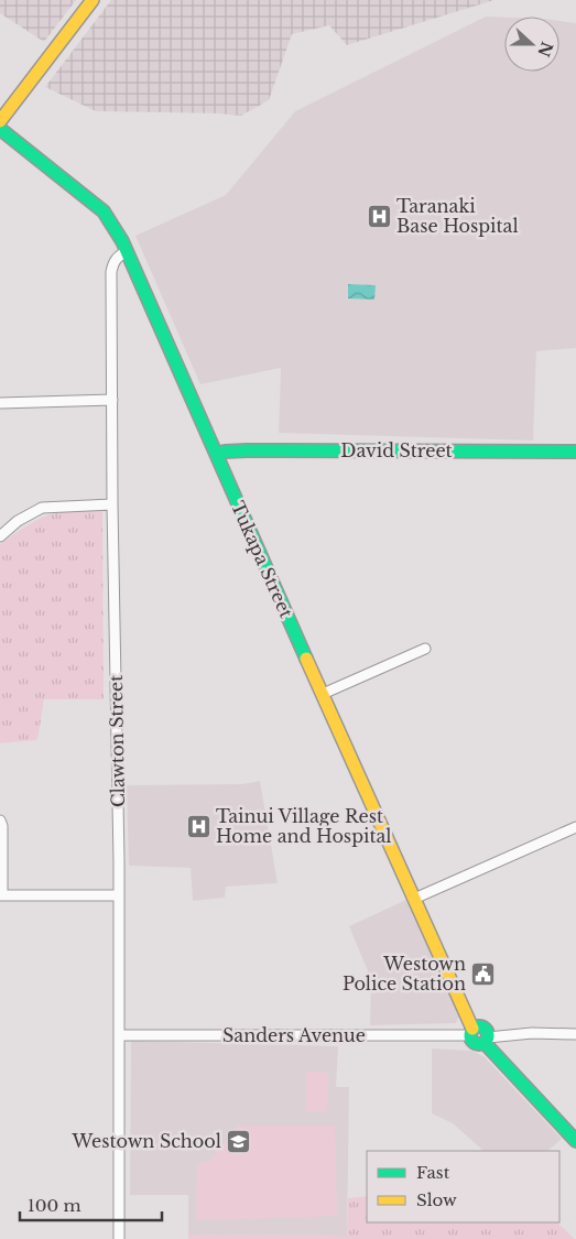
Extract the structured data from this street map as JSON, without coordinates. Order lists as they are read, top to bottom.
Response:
{
  "streets": {
    "main road": ["David Street", "Tukapa Street"],
    "street": ["Clawton Street", "Sanders Avenue"]
  },
  "crossings": [
    ["David Street", "Tukapa Street"],
    ["Tukapa Street", "Clawton Street"],
    ["Tukapa Street", "Sanders Avenue"],
    ["Clawton Street", "Sanders Avenue"]
  ],
  "places": {
    "hospital": ["Taranaki Base Hospital", "Tainui Village Rest Home and Hospital"],
    "public building": ["Westown Police Station"],
    "school or university": ["Westown School"]
  },
  "legend": ["Fast", "Slow"],
  "scale_bar": "100 m",
  "north": "right"
}
